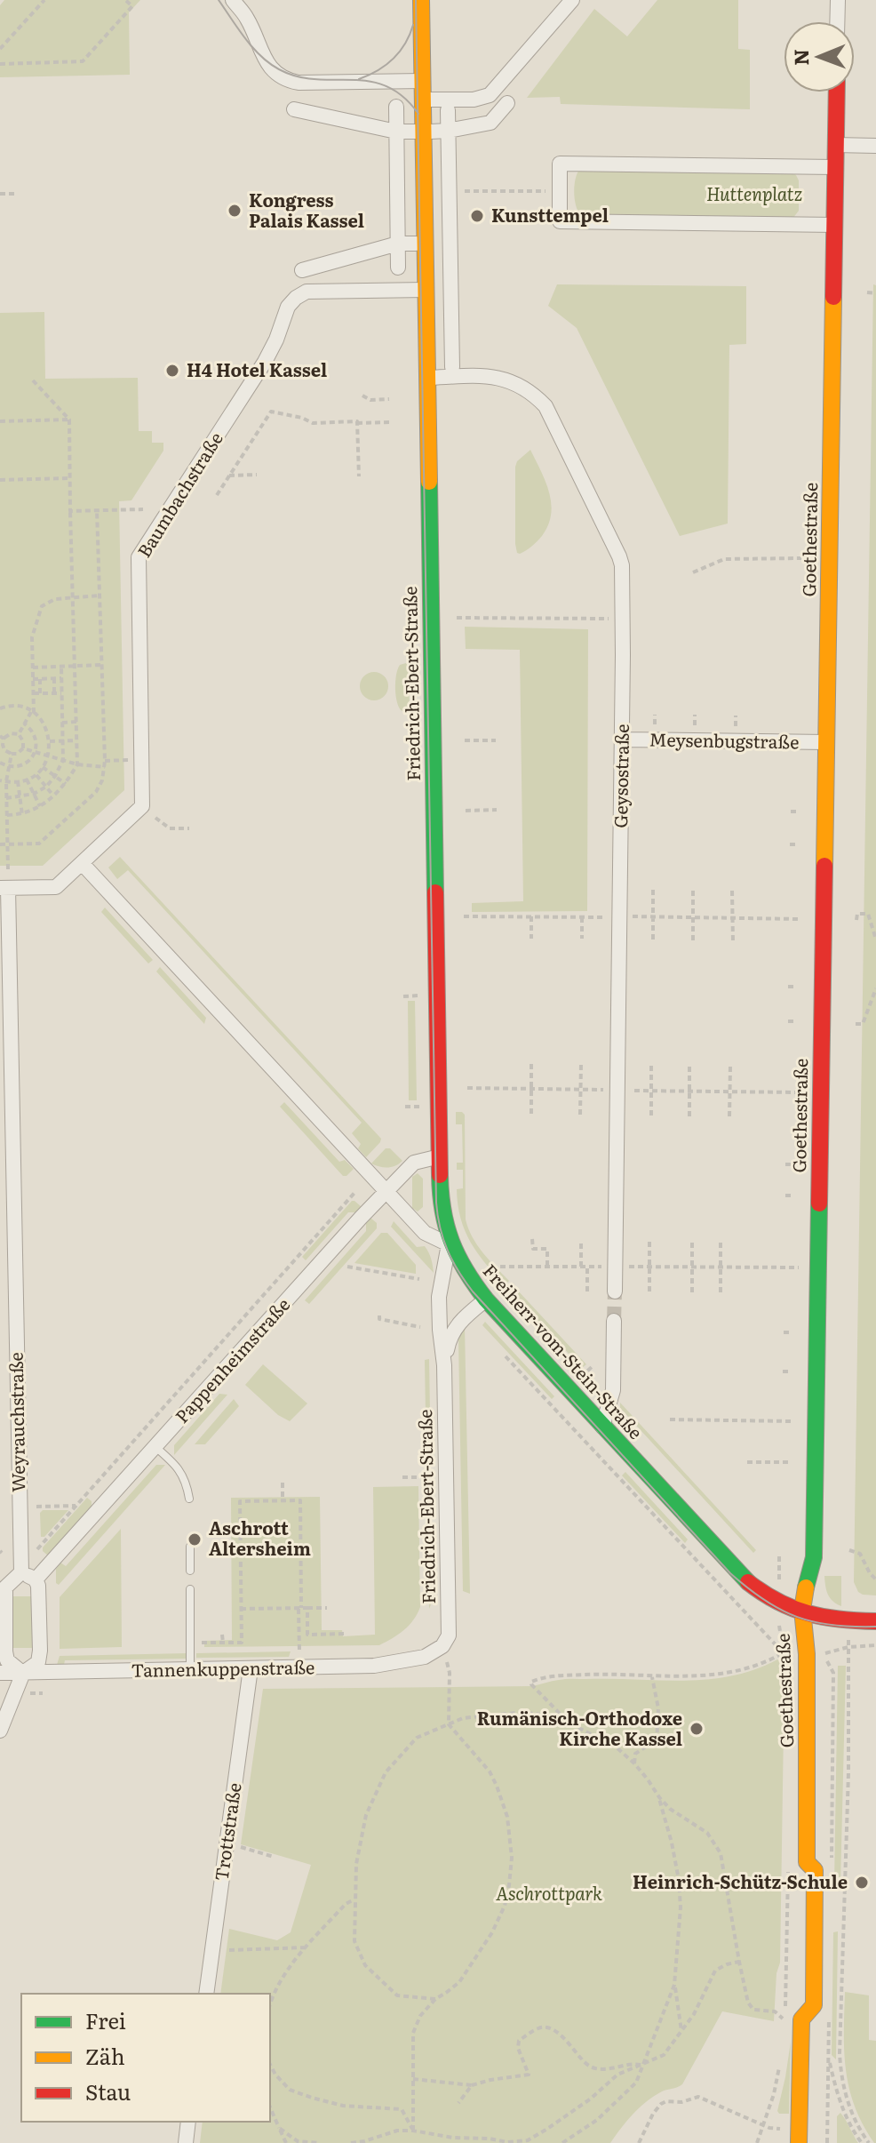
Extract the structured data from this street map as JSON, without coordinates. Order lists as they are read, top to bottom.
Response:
{
  "streets": {
    "street": [
      "Baumbachstraße",
      "Goethestraße",
      "Friedrich-Ebert-Straße",
      "Meysenbugstraße",
      "Geysostraße",
      "Freiherr-vom-Stein-Straße",
      "Pappenheimstraße",
      "Weyrauchstraße",
      "Tannenkuppenstraße",
      "Trottstraße"
    ]
  },
  "crossings": [
    ["Baumbachstraße", "Friedrich-Ebert-Straße"],
    ["Baumbachstraße", "Freiherr-vom-Stein-Straße"],
    ["Baumbachstraße", "Weyrauchstraße"],
    ["Goethestraße", "Meysenbugstraße"],
    ["Goethestraße", "Freiherr-vom-Stein-Straße"],
    ["Friedrich-Ebert-Straße", "Geysostraße"],
    ["Friedrich-Ebert-Straße", "Freiherr-vom-Stein-Straße"],
    ["Friedrich-Ebert-Straße", "Pappenheimstraße"],
    ["Friedrich-Ebert-Straße", "Tannenkuppenstraße"],
    ["Meysenbugstraße", "Geysostraße"],
    ["Freiherr-vom-Stein-Straße", "Pappenheimstraße"],
    ["Tannenkuppenstraße", "Trottstraße"]
  ],
  "parks": ["Huttenplatz", "Aschrottpark"],
  "places": [
    "Kongress Palais Kassel",
    "Kunsttempel",
    "H4 Hotel Kassel",
    "Aschrott Altersheim",
    "Rumänisch-Orthodoxe Kirche Kassel",
    "Heinrich-Schütz-Schule"
  ],
  "legend": ["Frei", "Zäh", "Stau"],
  "north": "left"
}
